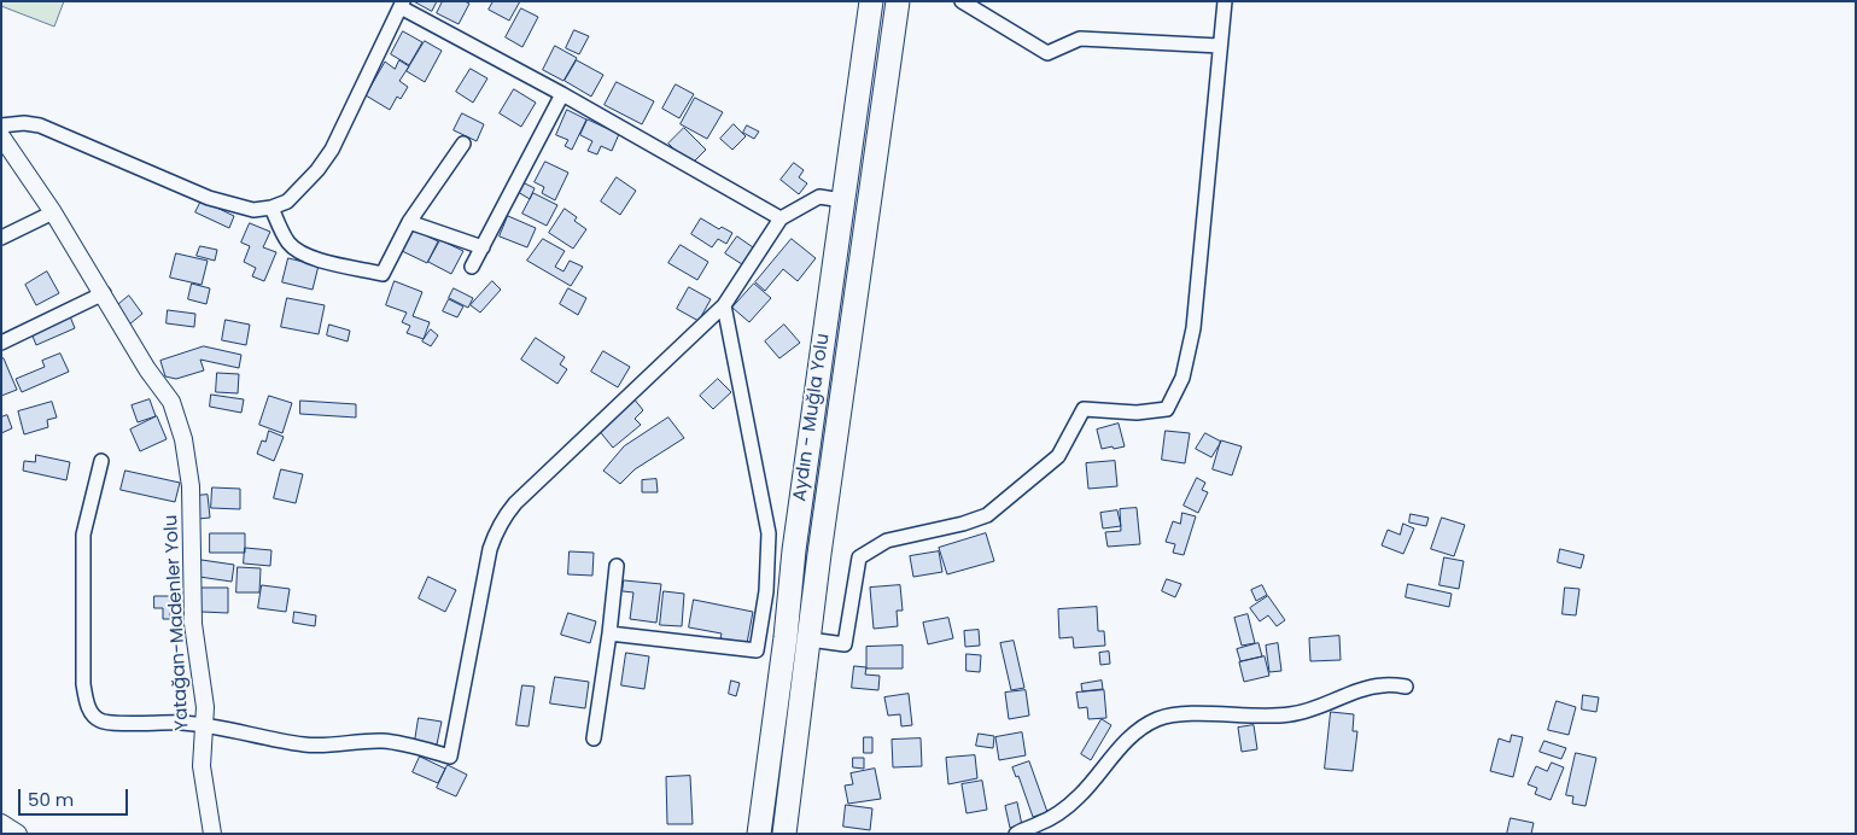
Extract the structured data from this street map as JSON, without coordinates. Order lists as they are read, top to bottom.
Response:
{
  "streets": {
    "highway": ["Aydın - Muğla Yolu"],
    "street": ["Yatağan-Madenler Yolu"]
  },
  "scale_bar": "50 m"
}
